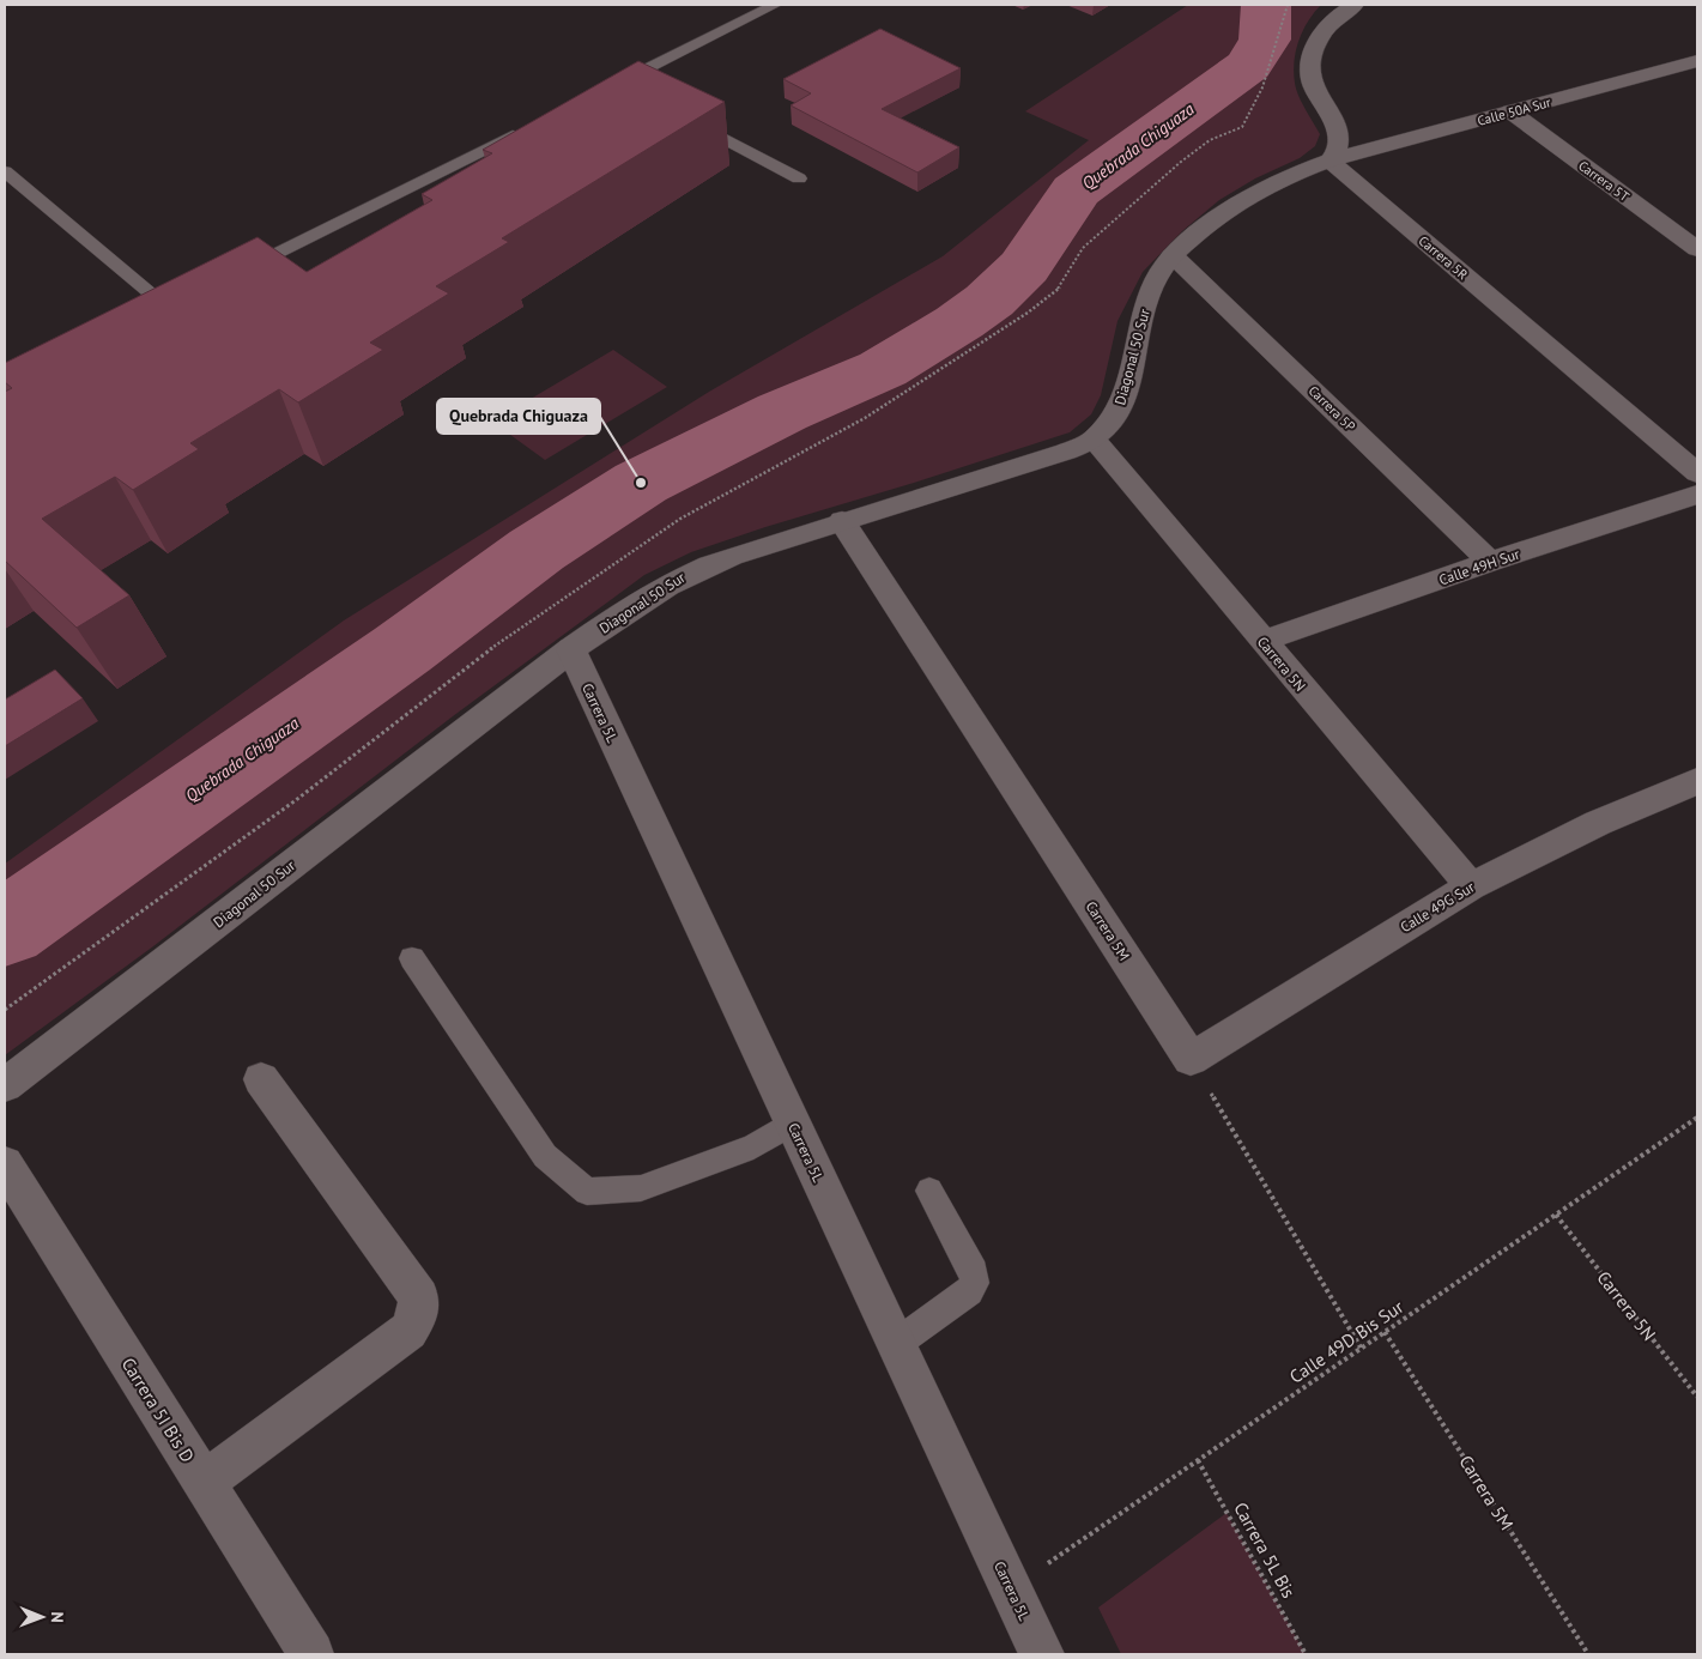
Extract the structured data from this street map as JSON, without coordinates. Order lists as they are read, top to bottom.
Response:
{
  "streets": {
    "street": [
      "Calle 50A Sur",
      "Carrera 5T",
      "Carrera 5R",
      "Diagonal 50 Sur",
      "Carrera 5P",
      "Calle 49H Sur",
      "Carrera 5N",
      "Carrera 5L",
      "Calle 49G Sur",
      "Carrera 5M",
      "Carrera 5I Bis D"
    ],
    "path": ["Calle 49D Bis Sur", "Carrera 5L Bis"]
  },
  "crossings": [
    ["Calle 50A Sur", "Carrera 5T"],
    ["Calle 50A Sur", "Carrera 5R"],
    ["Calle 50A Sur", "Diagonal 50 Sur"],
    ["Carrera 5R", "Diagonal 50 Sur"],
    ["Diagonal 50 Sur", "Carrera 5P"],
    ["Diagonal 50 Sur", "Carrera 5N"],
    ["Diagonal 50 Sur", "Carrera 5L"],
    ["Diagonal 50 Sur", "Carrera 5M"],
    ["Carrera 5P", "Calle 49H Sur"],
    ["Calle 49H Sur", "Carrera 5N"],
    ["Carrera 5N", "Calle 49G Sur"],
    ["Carrera 5N", "Calle 49D Bis Sur"],
    ["Carrera 5L", "Calle 49D Bis Sur"],
    ["Calle 49G Sur", "Carrera 5M"],
    ["Carrera 5M", "Calle 49D Bis Sur"],
    ["Calle 49D Bis Sur", "Carrera 5L Bis"]
  ],
  "water": ["Quebrada Chiguaza"],
  "places": ["Quebrada Chiguaza"],
  "north": "right"
}
